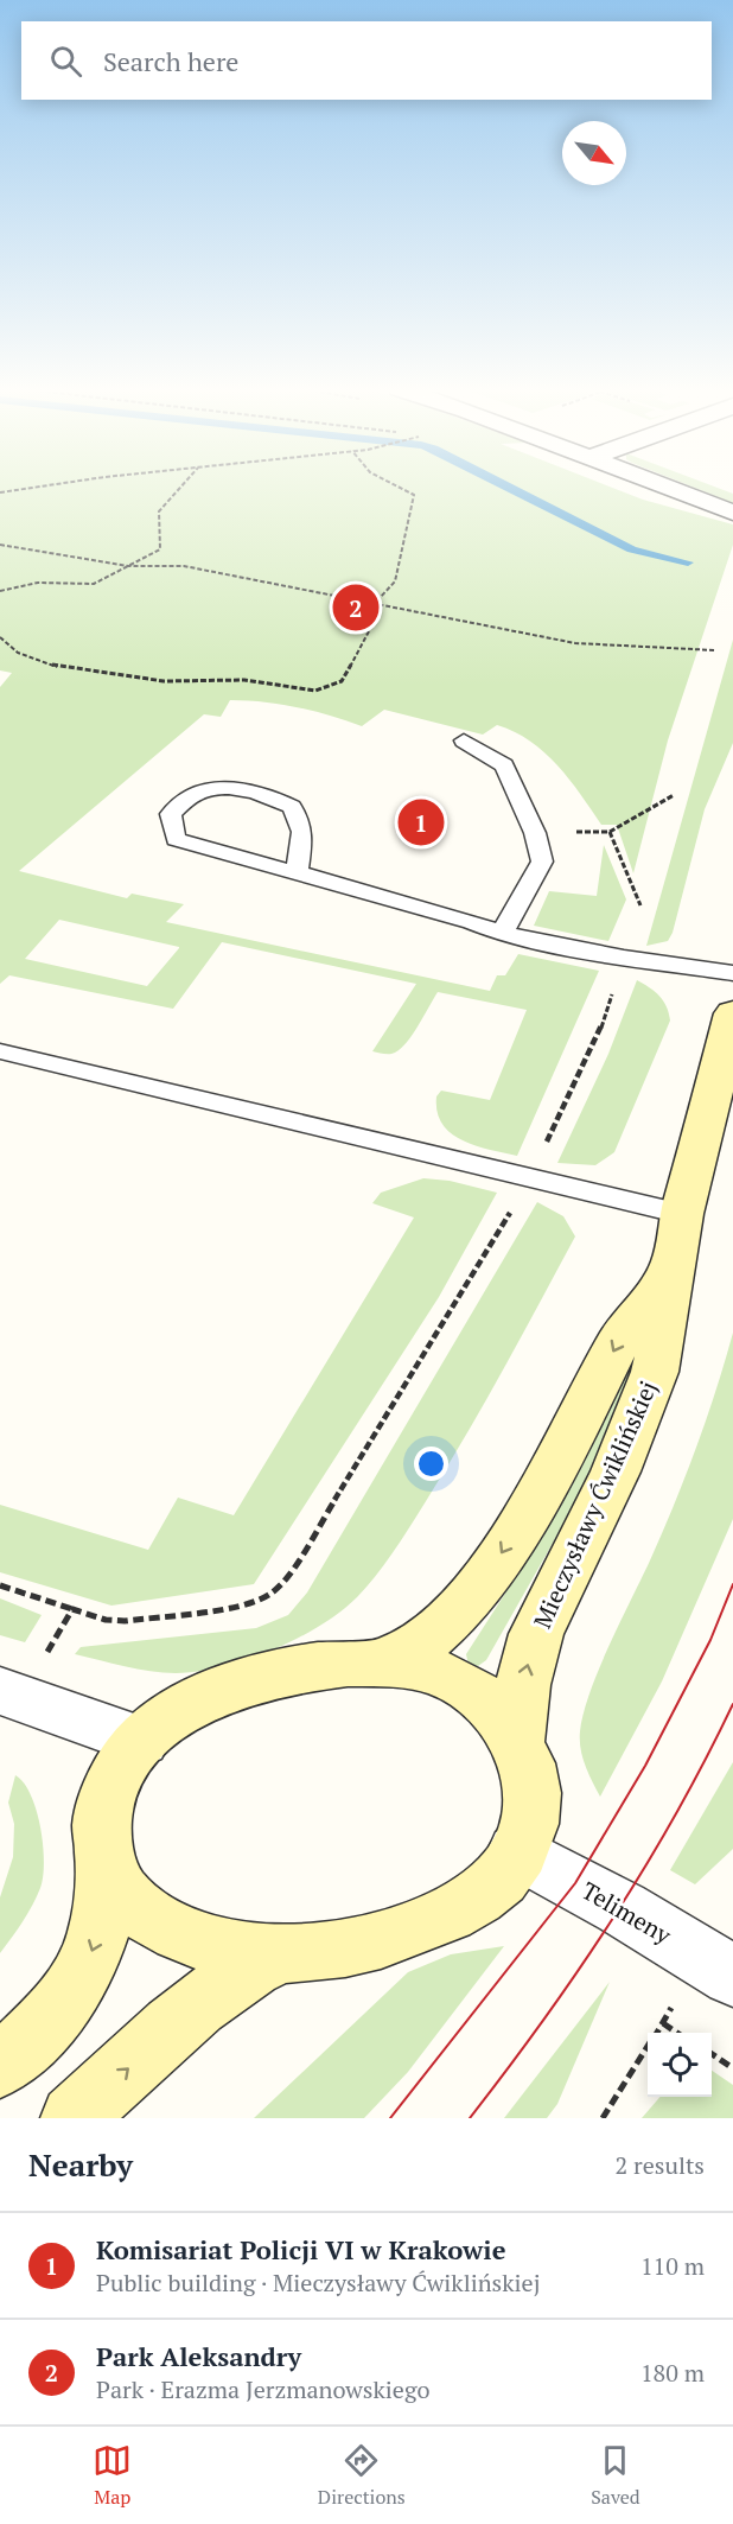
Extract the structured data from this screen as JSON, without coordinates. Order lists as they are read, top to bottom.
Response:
{
  "streets": {
    "street": ["Mieczysławy Ćwiklińskiej", "Telimeny"]
  },
  "north": "bottom right",
  "page": {
    "search": "Search here",
    "pins": ["2", "1"],
    "heading": ["Nearby", "2 results"],
    "list": [
      {
        "mark": "1",
        "name": "Komisariat Policji VI w Krakowie",
        "note": "Public building · Mieczysławy Ćwiklińskiej",
        "value": "110 m"
      },
      {
        "mark": "2",
        "name": "Park Aleksandry",
        "note": "Park · Erazma Jerzmanowskiego",
        "value": "180 m"
      }
    ],
    "nav": ["Map", "Directions", "Saved"]
  }
}
